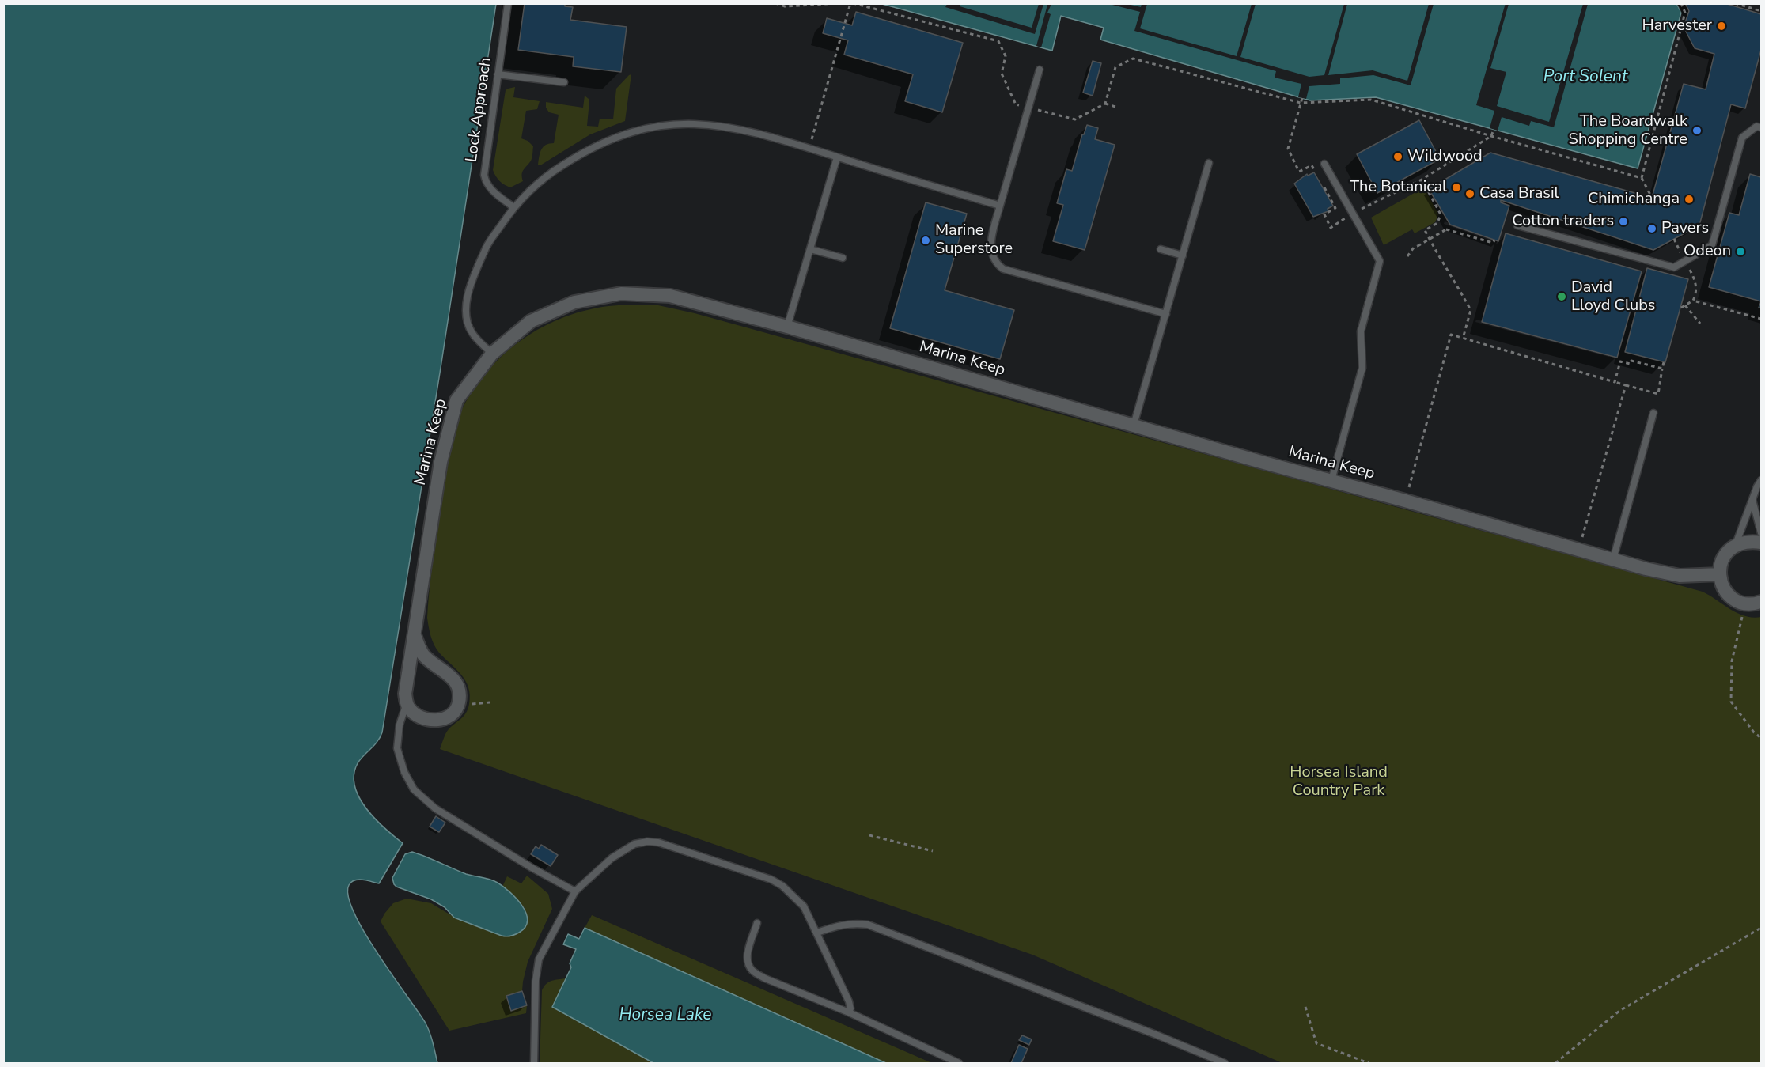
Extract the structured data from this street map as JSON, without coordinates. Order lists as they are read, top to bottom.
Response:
{
  "streets": {
    "street": ["Marina Keep"],
    "lane": ["Lock Approach"]
  },
  "water": ["Port Solent", "Horsea Lake"],
  "parks": ["Horsea Island Country Park"],
  "places": [
    "Harvester",
    "The Boardwalk Shopping Centre",
    "Wildwood",
    "The Botanical",
    "Casa Brasil",
    "Chimichanga",
    "Cotton traders",
    "Pavers",
    "Marine Superstore",
    "Odeon",
    "David Lloyd Clubs"
  ]
}
